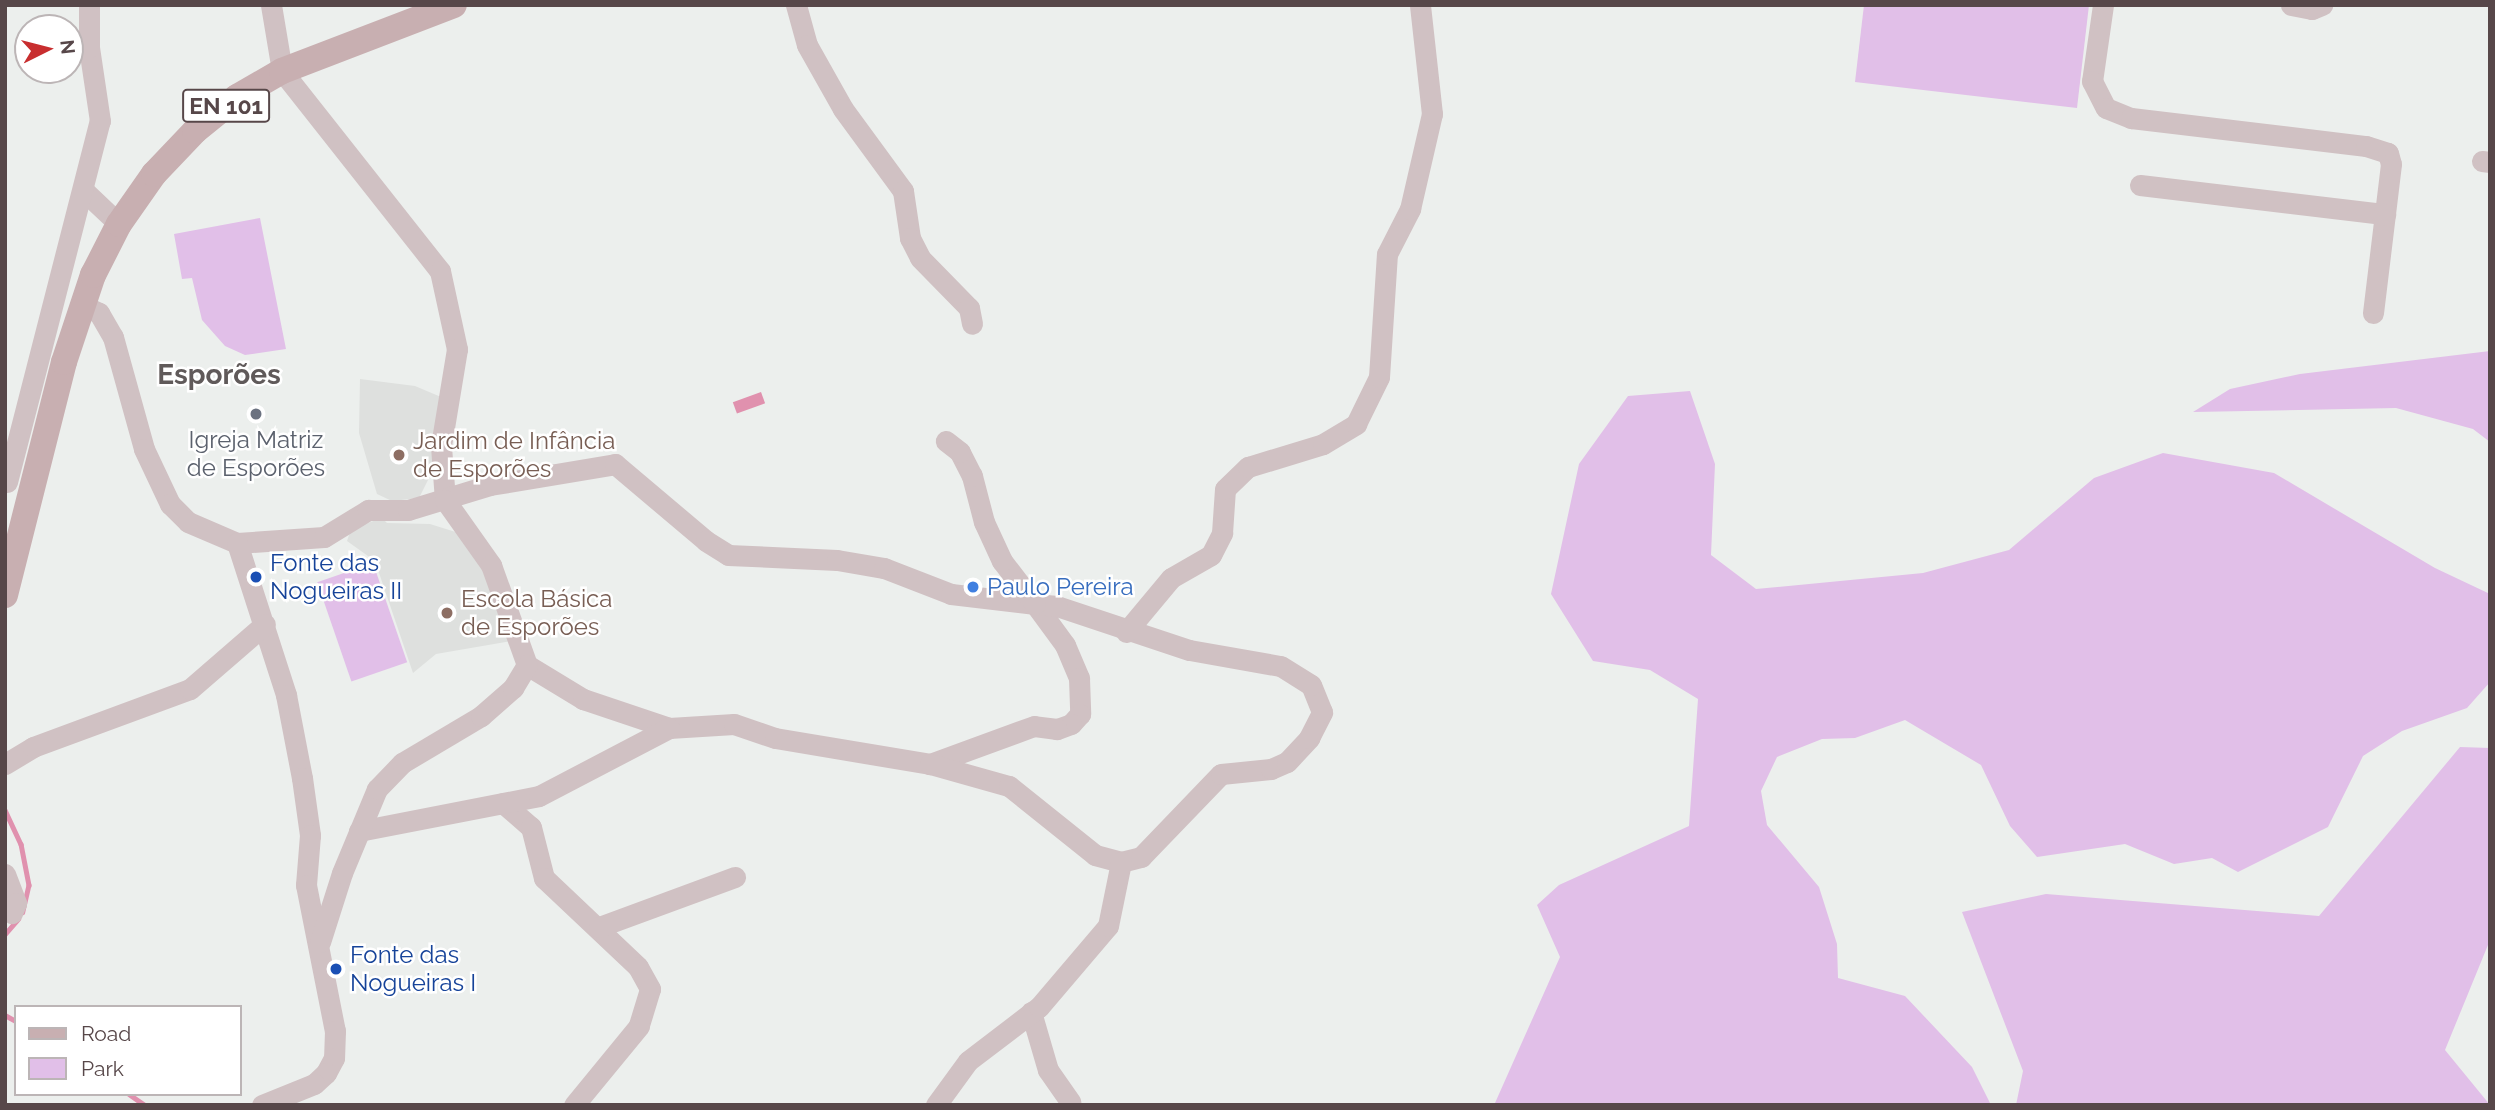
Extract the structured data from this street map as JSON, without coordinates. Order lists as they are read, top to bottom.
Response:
{
  "streets": {
    "main road": ["EN 101"]
  },
  "districts": ["Esporões"],
  "places": [
    "Igreja Matriz de Esporões",
    "Jardim de Infância de Esporões",
    "Fonte das Nogueiras II",
    "Paulo Pereira",
    "Escola Básica de Esporões",
    "Fonte das Nogueiras I"
  ],
  "legend": ["Road", "Park"],
  "north": "right"
}
